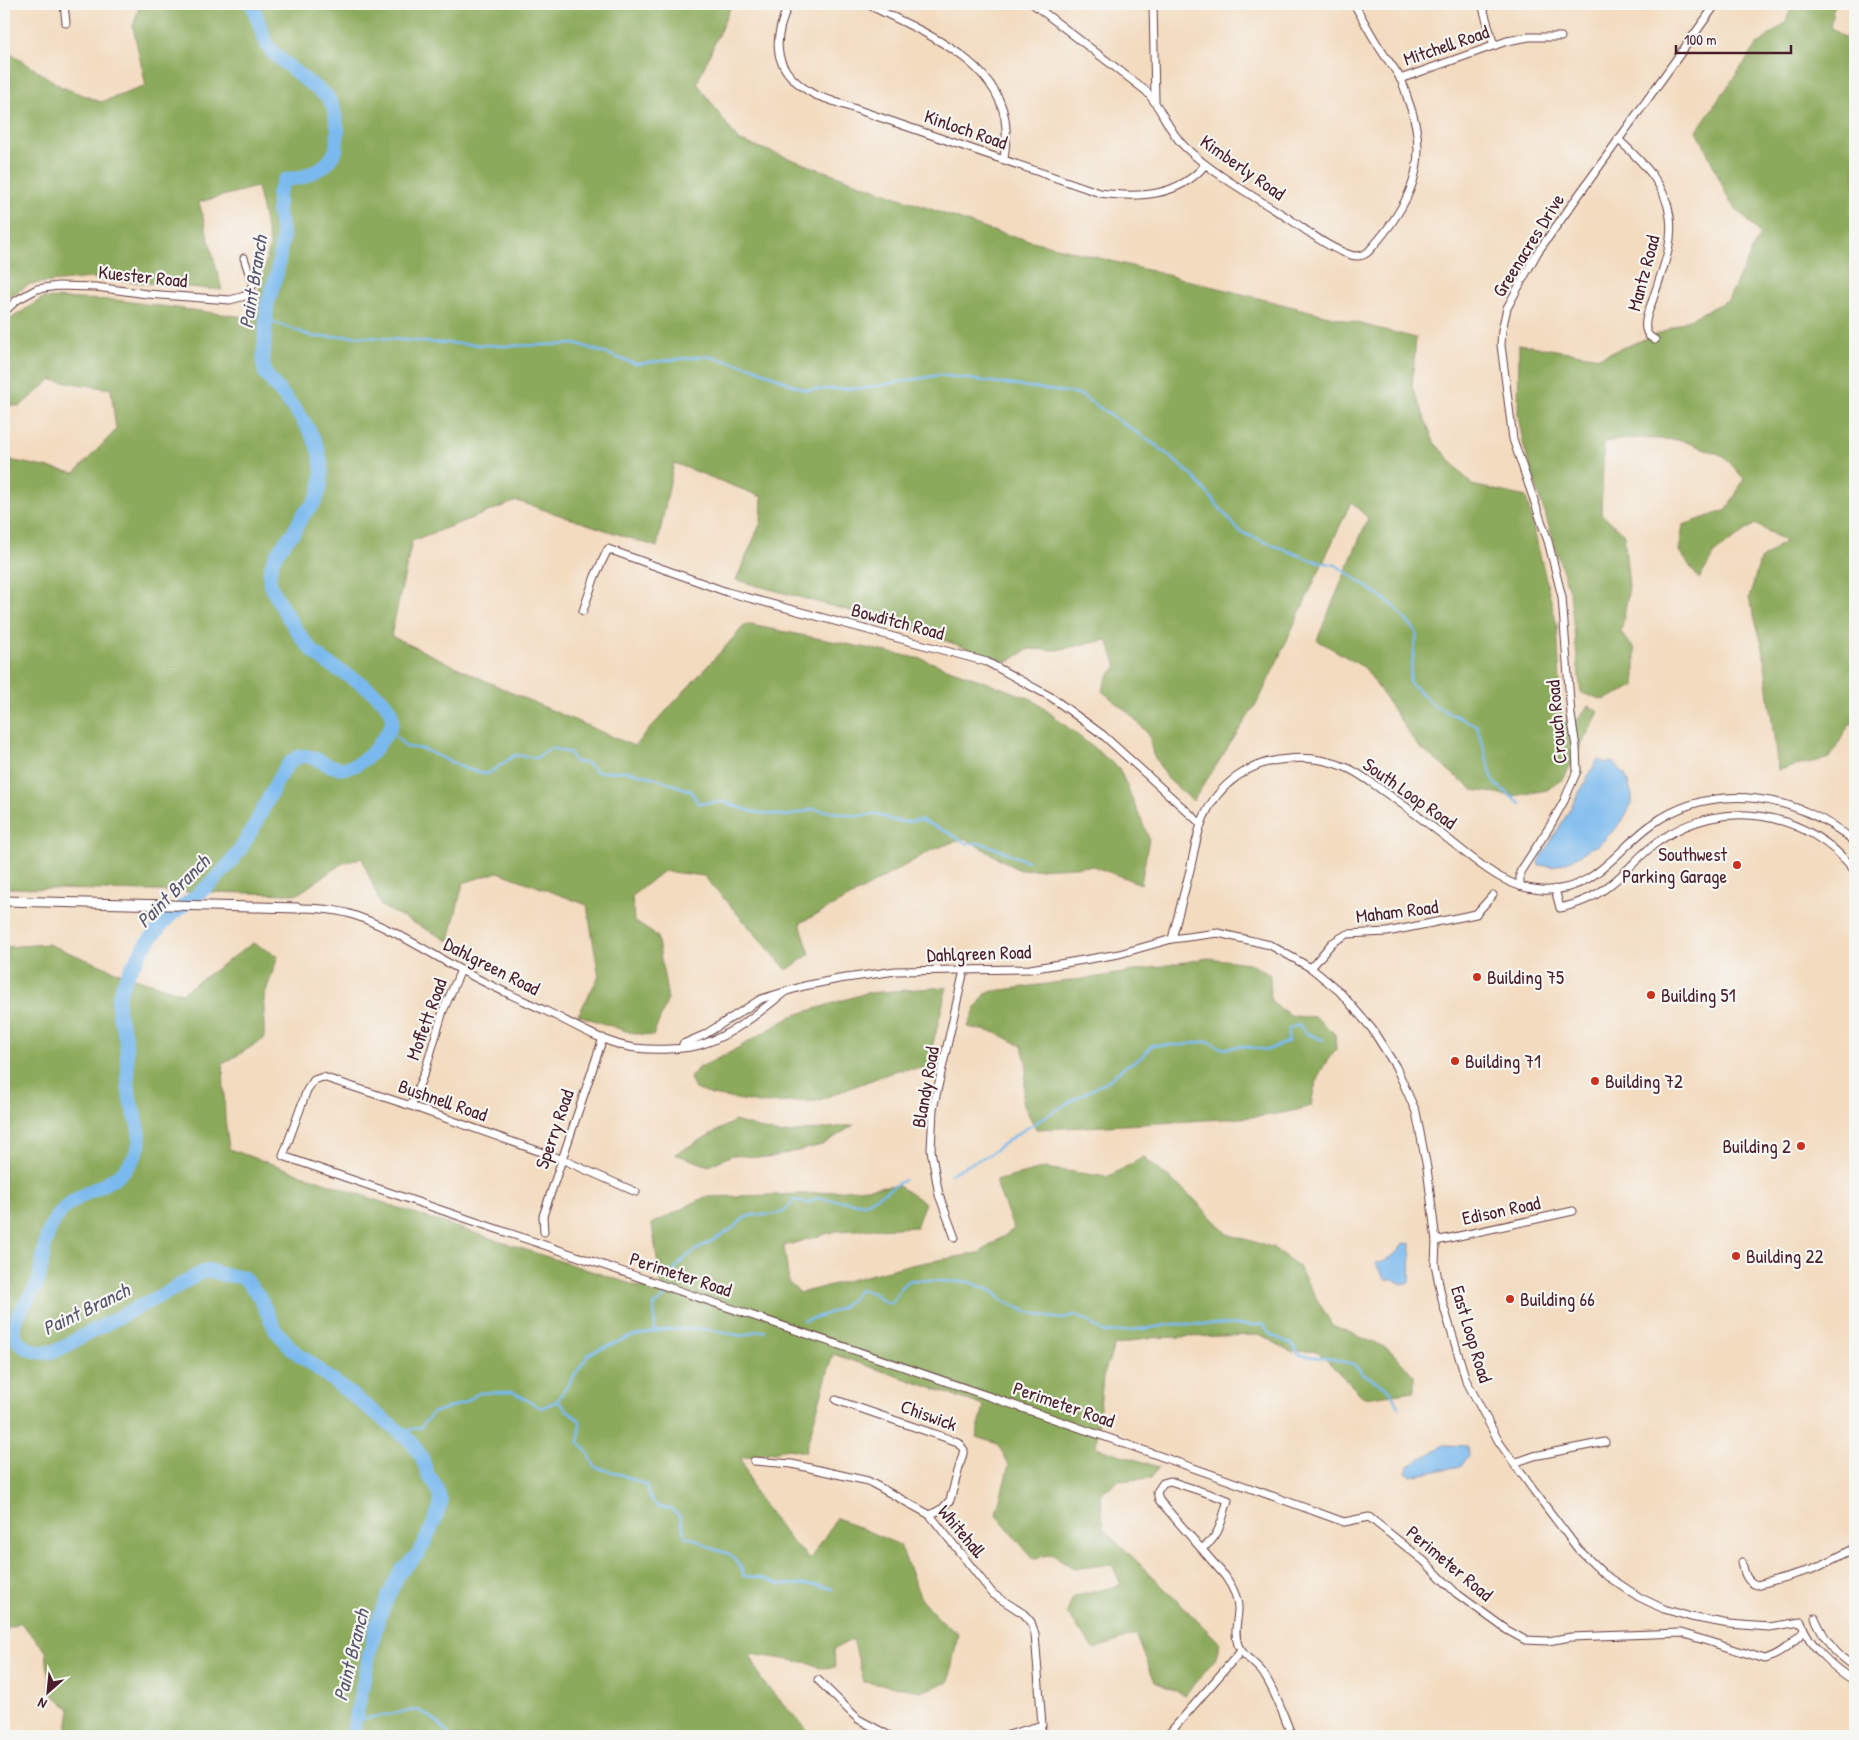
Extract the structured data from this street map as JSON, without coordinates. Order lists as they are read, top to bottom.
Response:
{
  "streets": {
    "street": [
      "Mitchell Road",
      "Kinloch Road",
      "Kimberly Road",
      "Greenacres Drive",
      "Mantz Road",
      "Kuester Road",
      "Bowditch Road",
      "Crouch Road",
      "South Loop Road",
      "Maham Road",
      "Dahlgreen Road",
      "Moffett Road",
      "Blandy Road",
      "Bushnell Road",
      "Sperry Road",
      "Edison Road",
      "Perimeter Road",
      "East Loop Road",
      "Chiswick",
      "Whitehall"
    ]
  },
  "crossings": [
    ["Mitchell Road", "Kimberly Road"],
    ["Kinloch Road", "Kimberly Road"],
    ["Greenacres Drive", "Mantz Road"],
    ["Greenacres Drive", "Crouch Road"],
    ["Bowditch Road", "South Loop Road"],
    ["Crouch Road", "South Loop Road"],
    ["Maham Road", "East Loop Road"],
    ["Dahlgreen Road", "Moffett Road"],
    ["Dahlgreen Road", "Blandy Road"],
    ["Dahlgreen Road", "Sperry Road"],
    ["Dahlgreen Road", "East Loop Road"],
    ["Moffett Road", "Bushnell Road"],
    ["Bushnell Road", "Sperry Road"],
    ["Bushnell Road", "Perimeter Road"],
    ["Edison Road", "East Loop Road"],
    ["Perimeter Road", "East Loop Road"],
    ["Chiswick", "Whitehall"]
  ],
  "water": ["Paint Branch"],
  "places": [
    "Southwest Parking Garage",
    "Building 75",
    "Building 51",
    "Building 71",
    "Building 72",
    "Building 2",
    "Building 22",
    "Building 66"
  ],
  "scale_bar": "100 m",
  "north": "bottom left"
}
